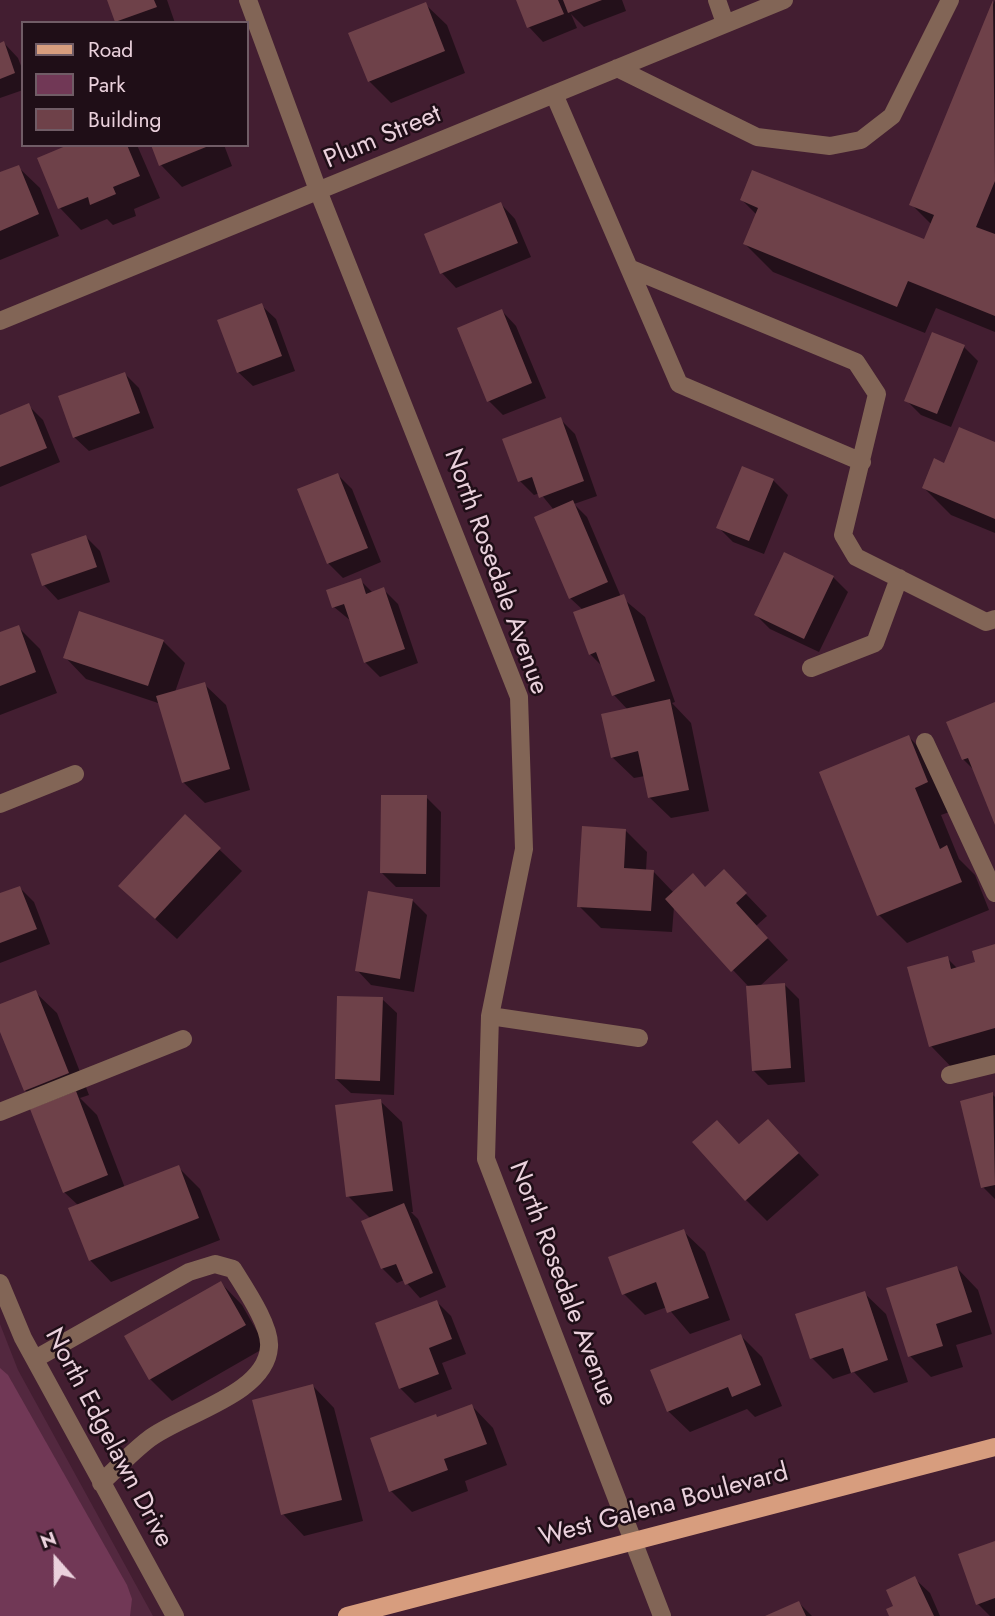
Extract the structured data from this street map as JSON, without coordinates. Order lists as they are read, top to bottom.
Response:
{
  "streets": {
    "main road": ["West Galena Boulevard"],
    "street": ["Plum Street", "North Rosedale Avenue", "North Edgelawn Drive"]
  },
  "crossings": [
    ["Plum Street", "North Rosedale Avenue"],
    ["North Rosedale Avenue", "West Galena Boulevard"]
  ],
  "legend": ["Road", "Park", "Building"],
  "north": "top"
}
